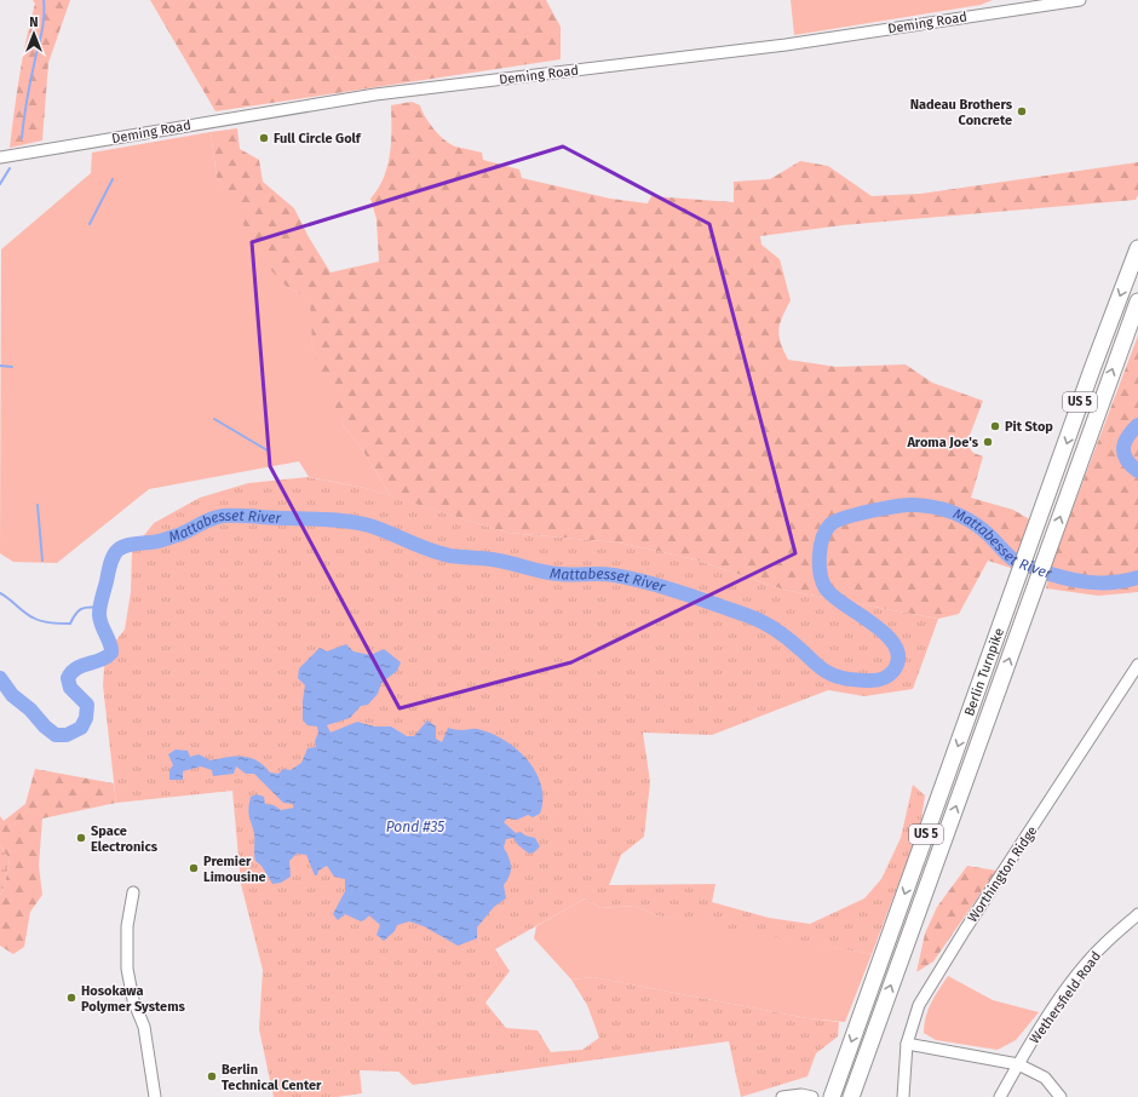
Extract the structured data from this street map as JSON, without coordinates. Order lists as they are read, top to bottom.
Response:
{
  "streets": {
    "highway": ["US 5", "Berlin Turnpike"],
    "street": ["Deming Road", "Worthington Ridge", "Wethersfield Road"]
  },
  "water": ["Mattabesset River", "Pond #35"],
  "places": [
    "Nadeau Brothers Concrete",
    "Full Circle Golf",
    "Pit Stop",
    "Aroma Joe's",
    "Space Electronics",
    "Premier Limousine",
    "Hosokawa Polymer Systems",
    "Berlin Technical Center"
  ],
  "north": "top"
}
